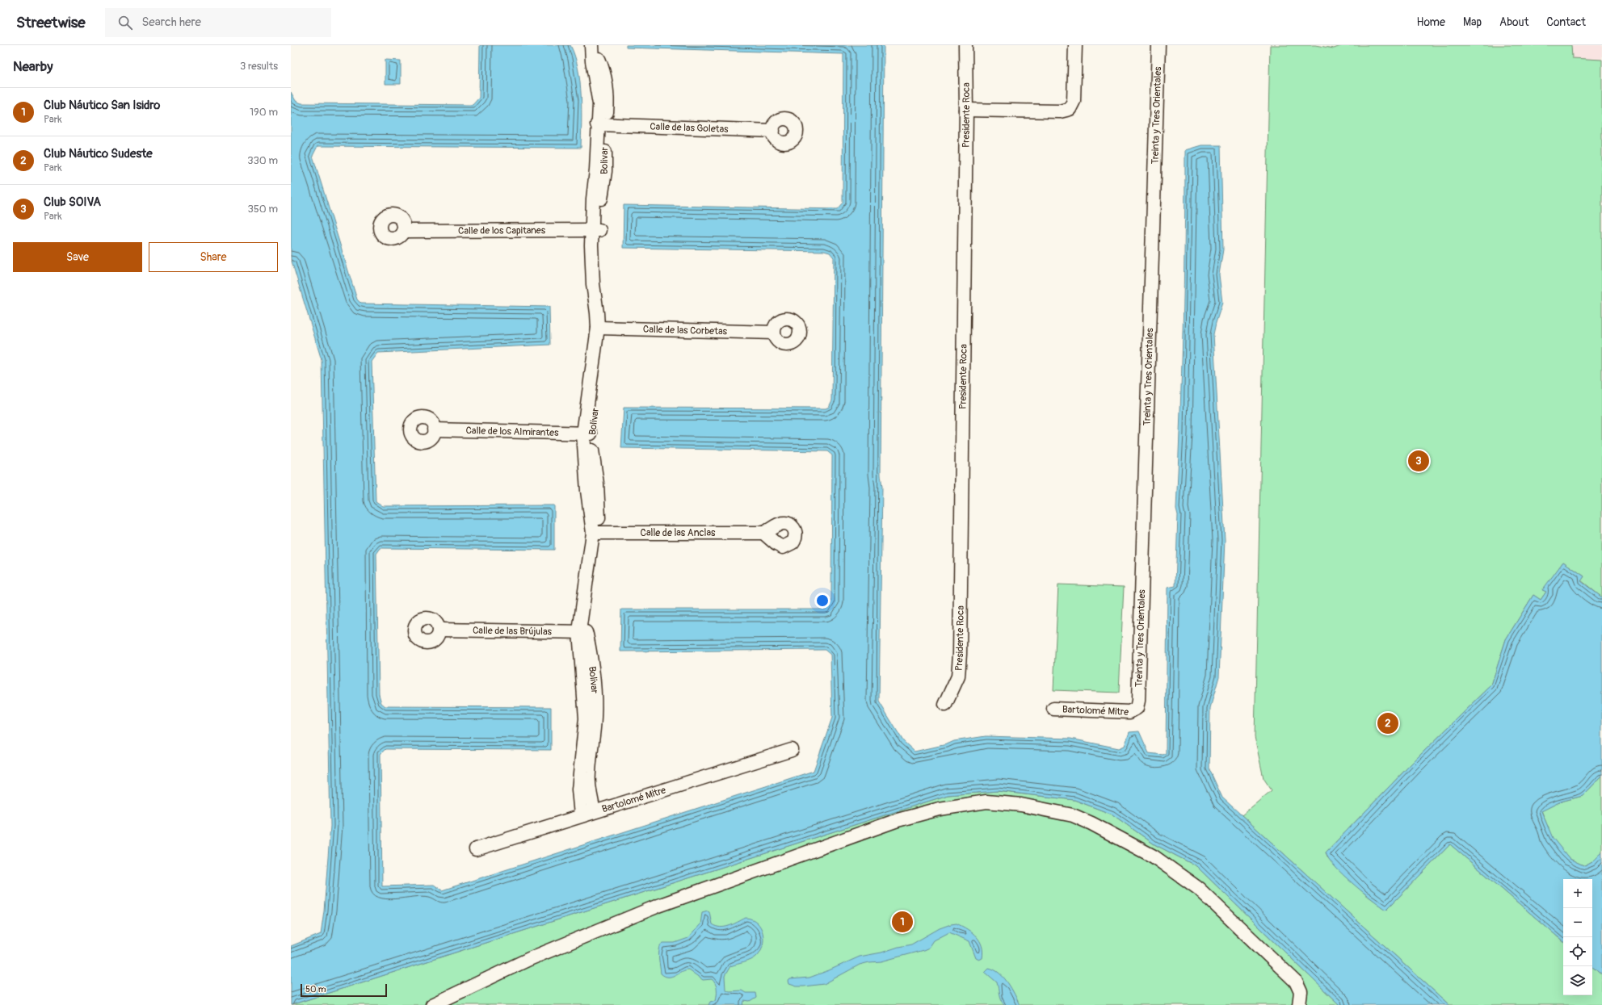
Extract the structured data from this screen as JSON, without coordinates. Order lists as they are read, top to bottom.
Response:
{
  "streets": {
    "street": [
      "Presidente Roca",
      "Treinta y Tres Orientales",
      "Calle de las Goletas",
      "Bolivar",
      "Calle de los Capitanes",
      "Calle de las Corbetas",
      "Calle de los Almirantes",
      "Calle de las Anclas",
      "Calle de las Brújulas",
      "Bartolomé Mitre"
    ]
  },
  "crossings": [
    ["Treinta y Tres Orientales", "Bartolomé Mitre"],
    ["Calle de las Goletas", "Bolivar"],
    ["Bolivar", "Calle de los Capitanes"],
    ["Bolivar", "Calle de las Corbetas"],
    ["Bolivar", "Calle de los Almirantes"],
    ["Bolivar", "Calle de las Anclas"],
    ["Bolivar", "Calle de las Brújulas"],
    ["Bolivar", "Bartolomé Mitre"]
  ],
  "scale_bar": "50 m",
  "page": {
    "header": "Streetwise",
    "search": "Search here",
    "nav": [
      "Home",
      "Map",
      "About",
      "Contact"
    ],
    "heading": ["Nearby", "3 results"],
    "list": [
      {
        "mark": "1",
        "name": "Club Náutico San Isidro",
        "note": "Park",
        "value": "190 m"
      },
      {
        "mark": "2",
        "name": "Club Náutico Sudeste",
        "note": "Park",
        "value": "330 m"
      },
      {
        "mark": "3",
        "name": "Club SOIVA",
        "note": "Park",
        "value": "350 m"
      }
    ],
    "buttons": ["Save", "Share"],
    "pins": ["3", "2", "1"],
    "map_buttons": ["+", "−"],
    "scale": "50 m"
  }
}
